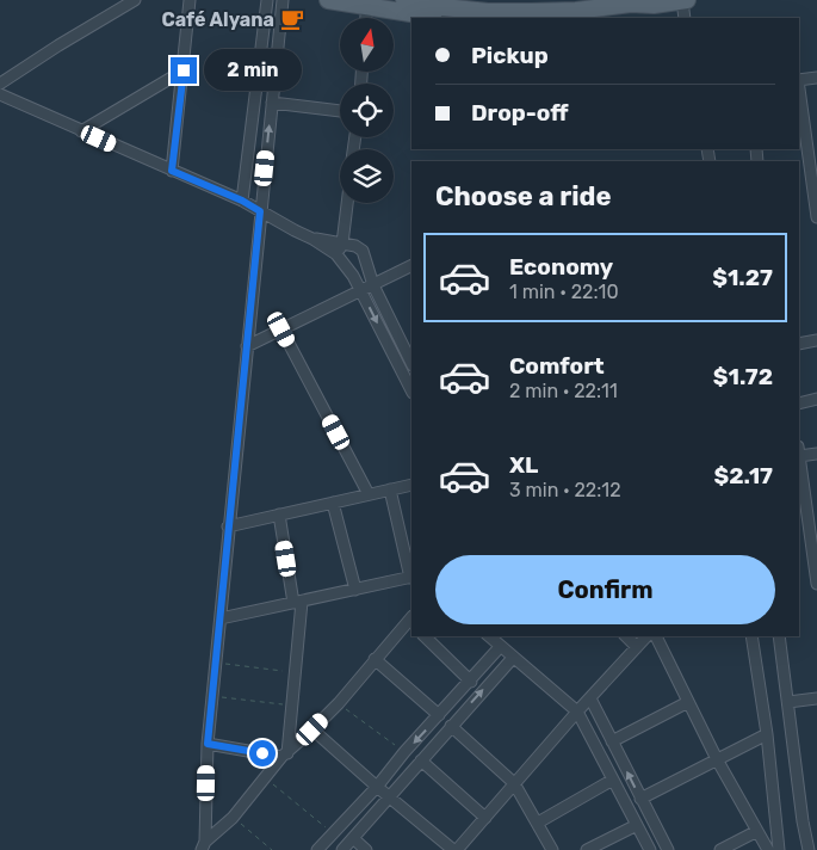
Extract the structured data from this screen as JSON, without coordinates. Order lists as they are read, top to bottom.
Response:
{
  "places": {
    "cafe": ["Café Alyana"]
  },
  "north": "top",
  "page": {
    "banner": ["Pickup", "Drop-off"],
    "bubble": "2 min",
    "heading": "Choose a ride",
    "list": [
      {
        "name": "Economy",
        "note": "1 min · 22:10",
        "value": "$1.27"
      },
      {
        "name": "Comfort",
        "note": "2 min · 22:11",
        "value": "$1.72"
      },
      {
        "name": "XL",
        "note": "3 min · 22:12",
        "value": "$2.17"
      }
    ],
    "buttons": "Confirm"
  }
}
